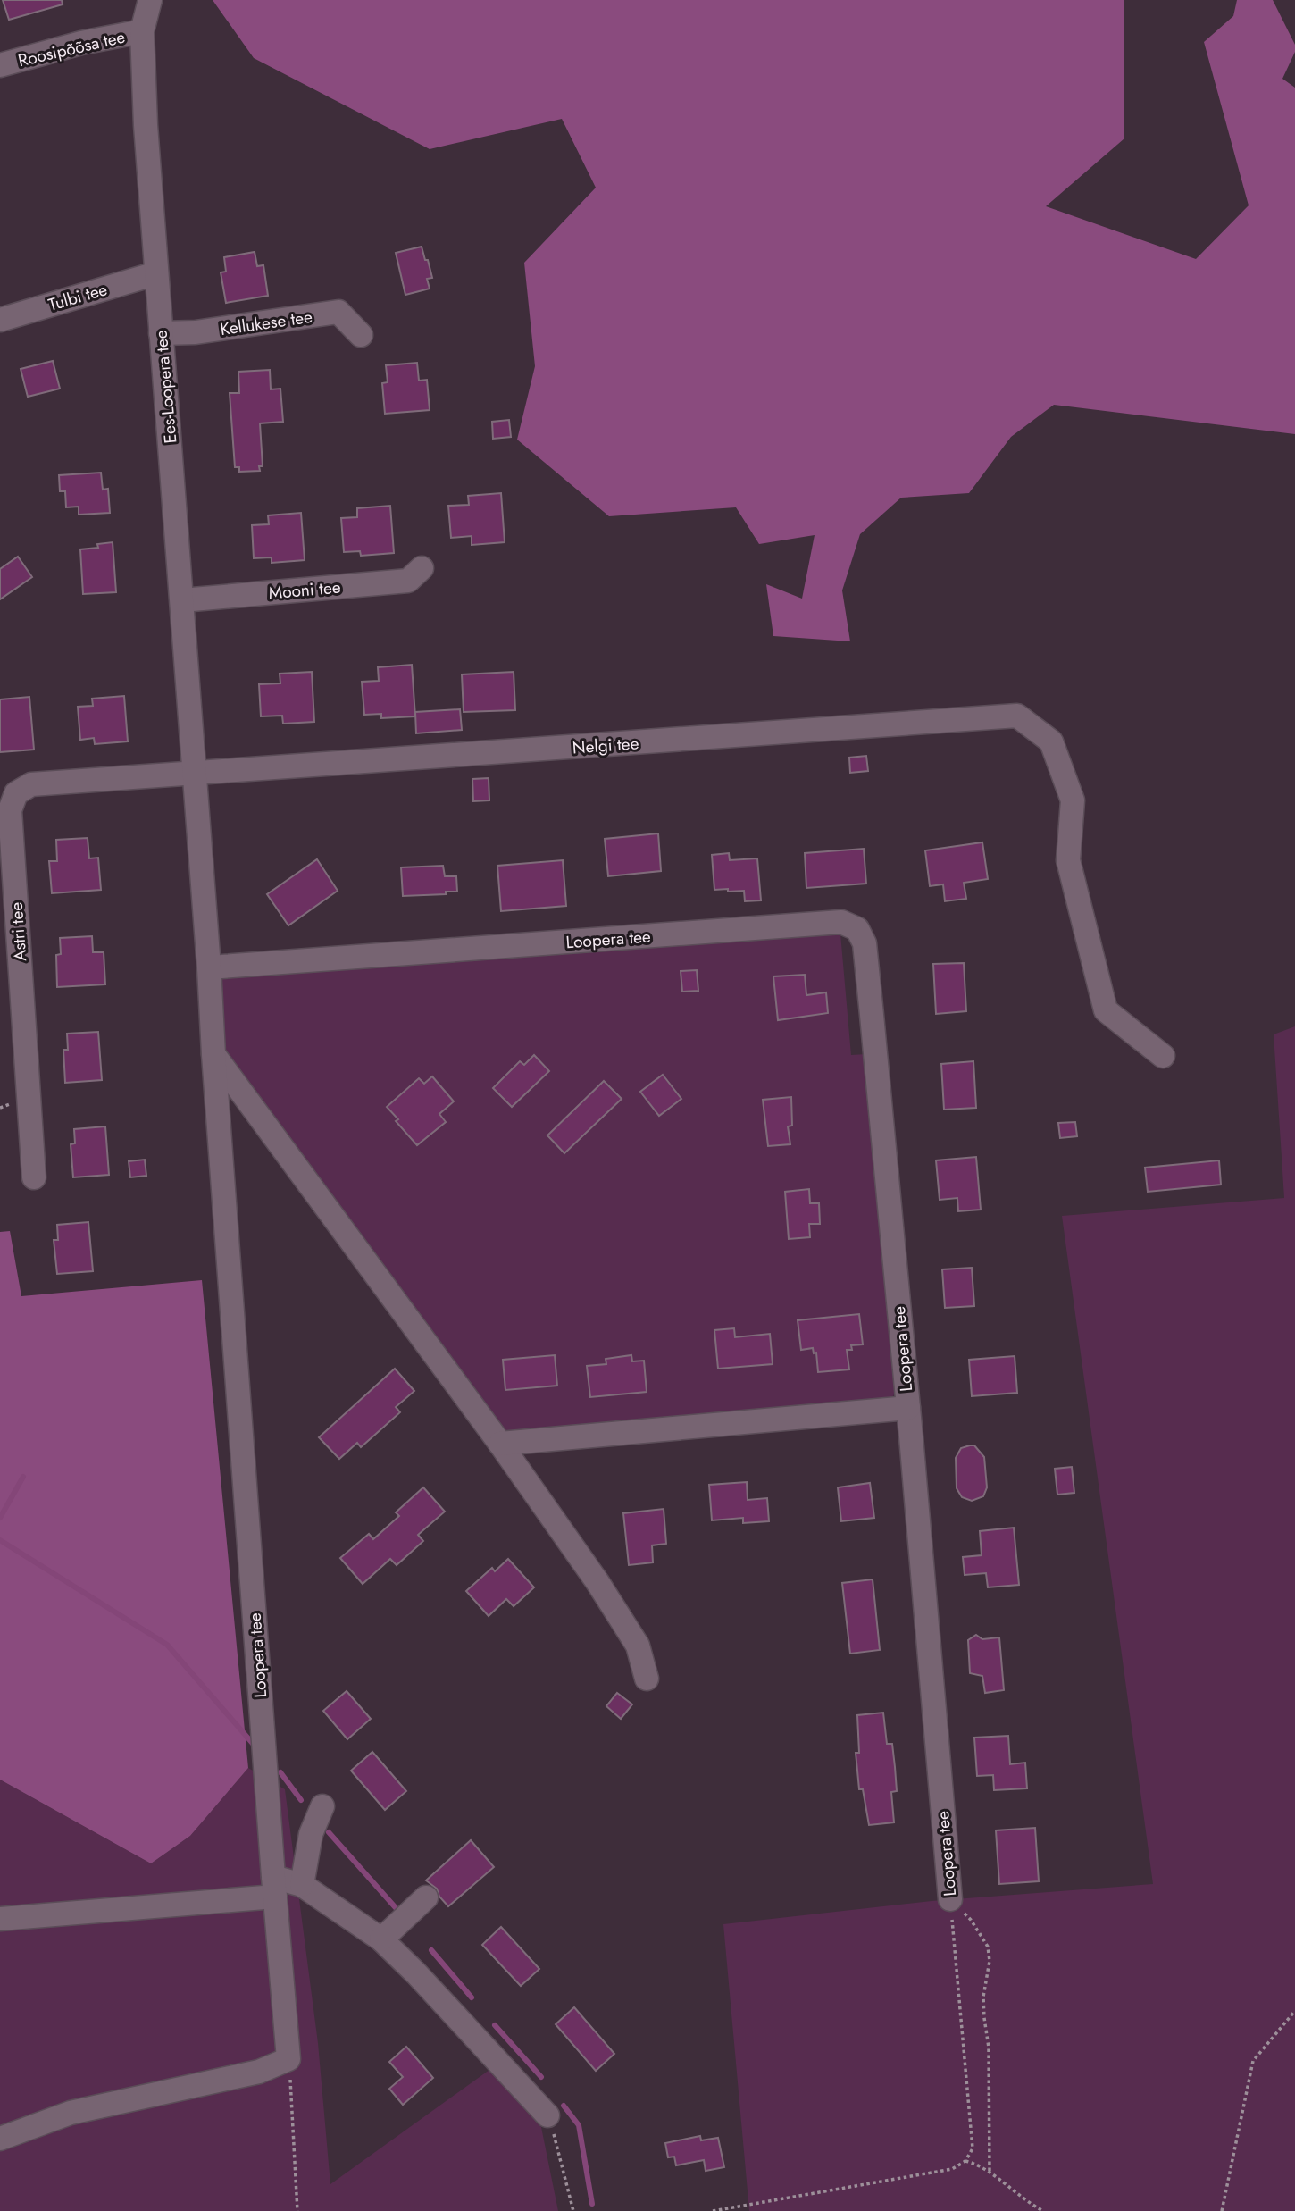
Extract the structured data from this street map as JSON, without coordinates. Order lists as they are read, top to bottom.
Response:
{
  "streets": {
    "street": [
      "Roosipõõsa tee",
      "Tulbi tee",
      "Kellukese tee",
      "Ees-Loopera tee",
      "Mooni tee",
      "Nelgi tee",
      "Astri tee",
      "Loopera tee"
    ]
  },
  "crossings": [
    ["Roosipõõsa tee", "Ees-Loopera tee"],
    ["Tulbi tee", "Ees-Loopera tee"],
    ["Kellukese tee", "Ees-Loopera tee"],
    ["Ees-Loopera tee", "Mooni tee"],
    ["Ees-Loopera tee", "Nelgi tee"],
    ["Ees-Loopera tee", "Astri tee"],
    ["Ees-Loopera tee", "Loopera tee"],
    ["Nelgi tee", "Astri tee"],
    ["Nelgi tee", "Loopera tee"],
    ["Astri tee", "Loopera tee"]
  ]
}
